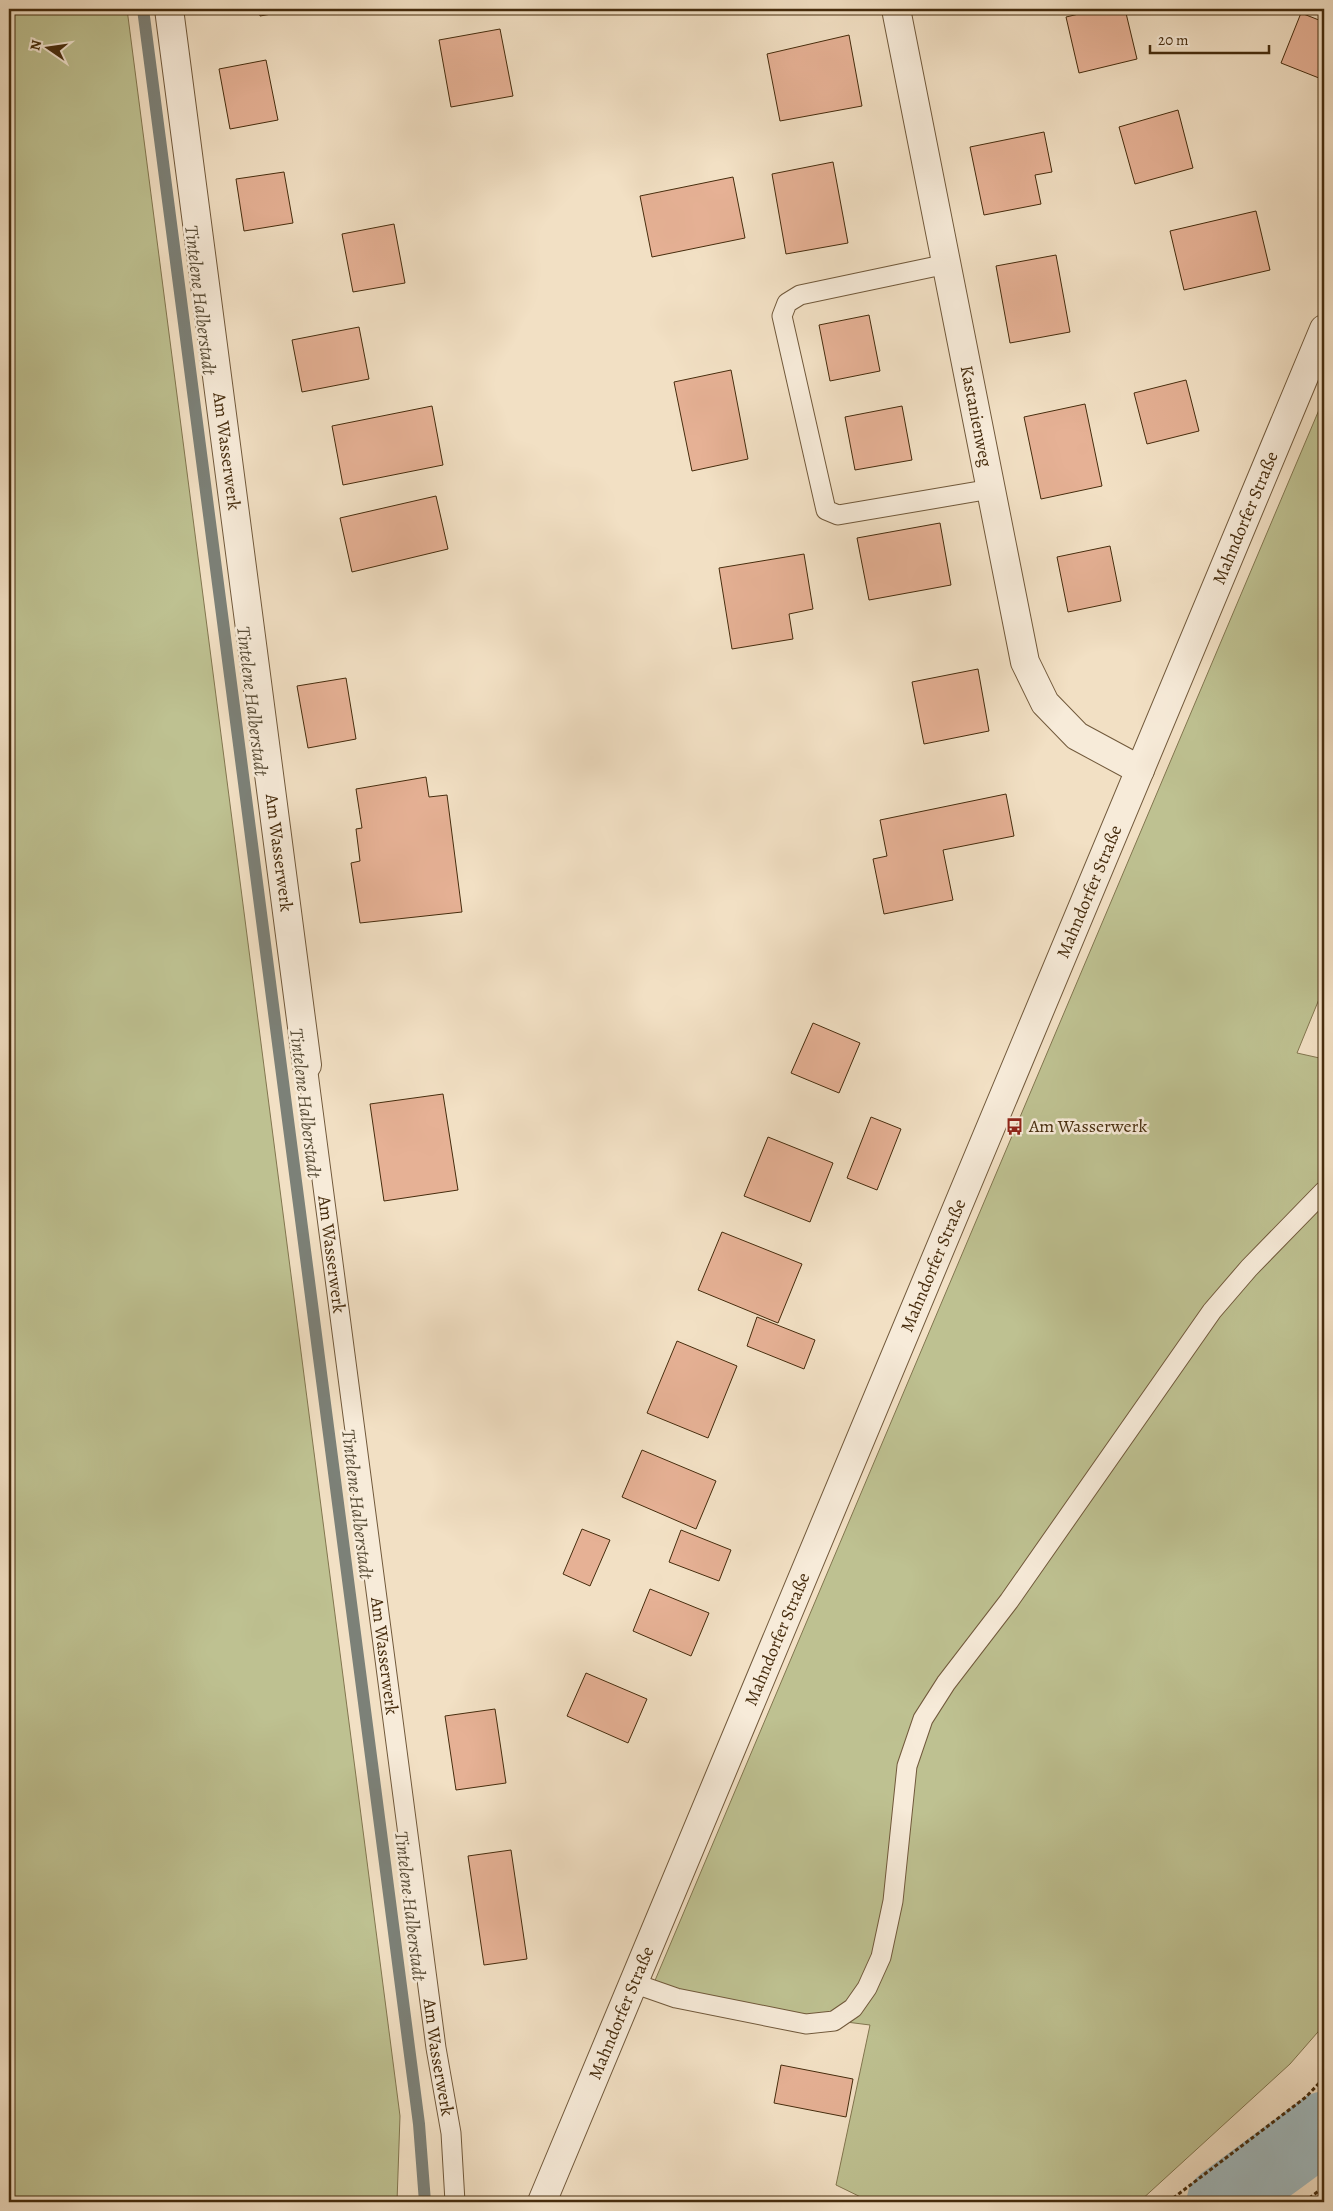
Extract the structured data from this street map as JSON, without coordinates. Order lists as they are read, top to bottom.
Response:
{
  "streets": {
    "street": ["Kastanienweg", "Am Wasserwerk", "Mahndorfer Straße"]
  },
  "crossings": [
    ["Kastanienweg", "Mahndorfer Straße"]
  ],
  "water": ["Tintelene Halberstadt"],
  "places": {
    "bus stop": ["Am Wasserwerk"]
  },
  "scale_bar": "20 m",
  "north": "left"
}
